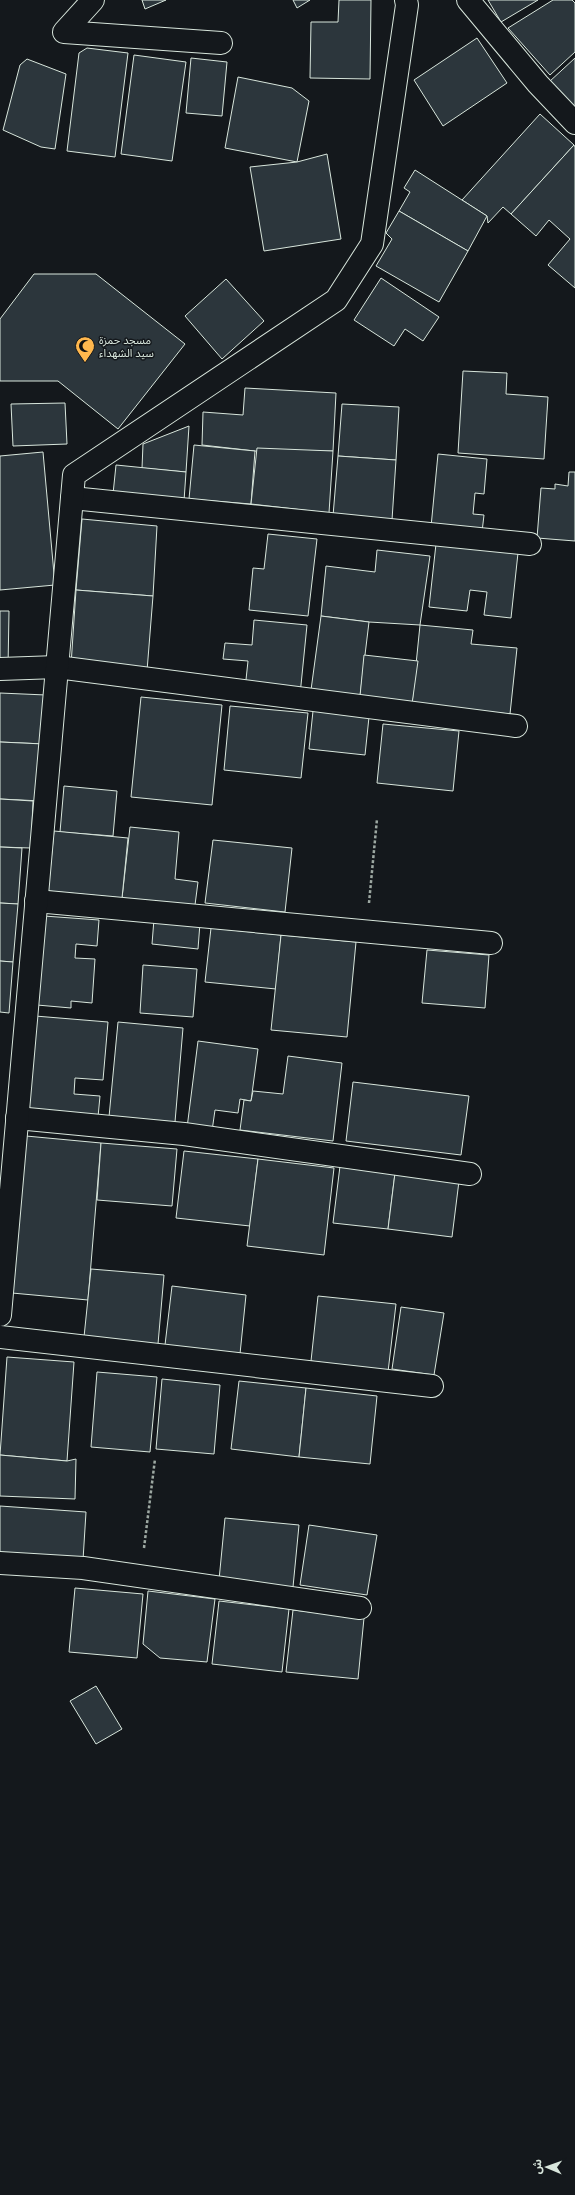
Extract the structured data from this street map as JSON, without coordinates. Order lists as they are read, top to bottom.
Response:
{
  "places": {
    "mosque": ["مسجد حمزة سيد الشهداء"]
  },
  "north": "left"
}
